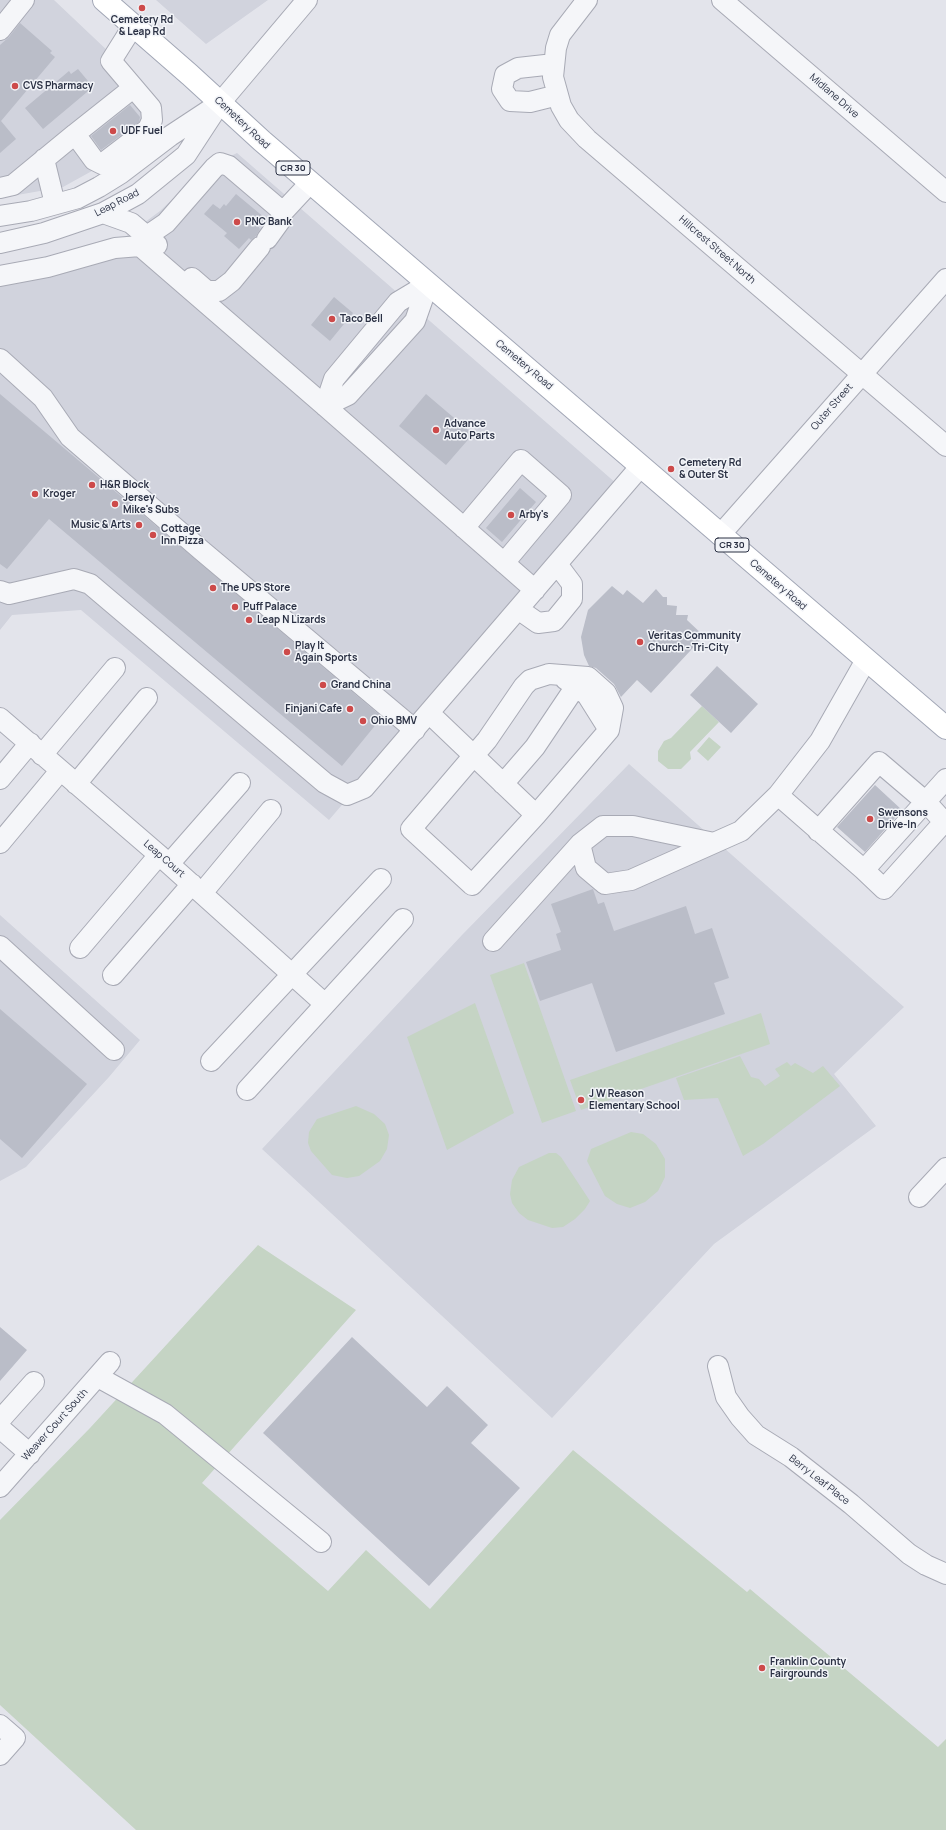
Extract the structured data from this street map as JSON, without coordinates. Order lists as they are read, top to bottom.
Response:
{
  "streets": {
    "main road": ["Cemetery Road", "CR 30"],
    "street": [
      "Midlane Drive",
      "Leap Road",
      "Hillcrest Street North",
      "Outer Street",
      "Leap Court",
      "Weaver Court South",
      "Berry Leaf Place"
    ]
  },
  "crossings": [
    ["Cemetery Road", "Leap Road"],
    ["Cemetery Road", "Outer Street"],
    ["Hillcrest Street North", "Outer Street"]
  ],
  "places": [
    "Cemetery Rd & Leap Rd",
    "CVS Pharmacy",
    "UDF Fuel",
    "PNC Bank",
    "Taco Bell",
    "Advance Auto Parts",
    "Cemetery Rd & Outer St",
    "H&R Block",
    "Kroger",
    "Jersey Mike's Subs",
    "Arby's",
    "Music & Arts",
    "Cottage Inn Pizza",
    "The UPS Store",
    "Puff Palace",
    "Leap N Lizards",
    "Veritas Community Church - Tri-City",
    "Play It Again Sports",
    "Grand China",
    "Finjani Cafe",
    "Ohio BMV",
    "Swensons Drive-In",
    "J W Reason Elementary School",
    "Franklin County Fairgrounds"
  ]
}
